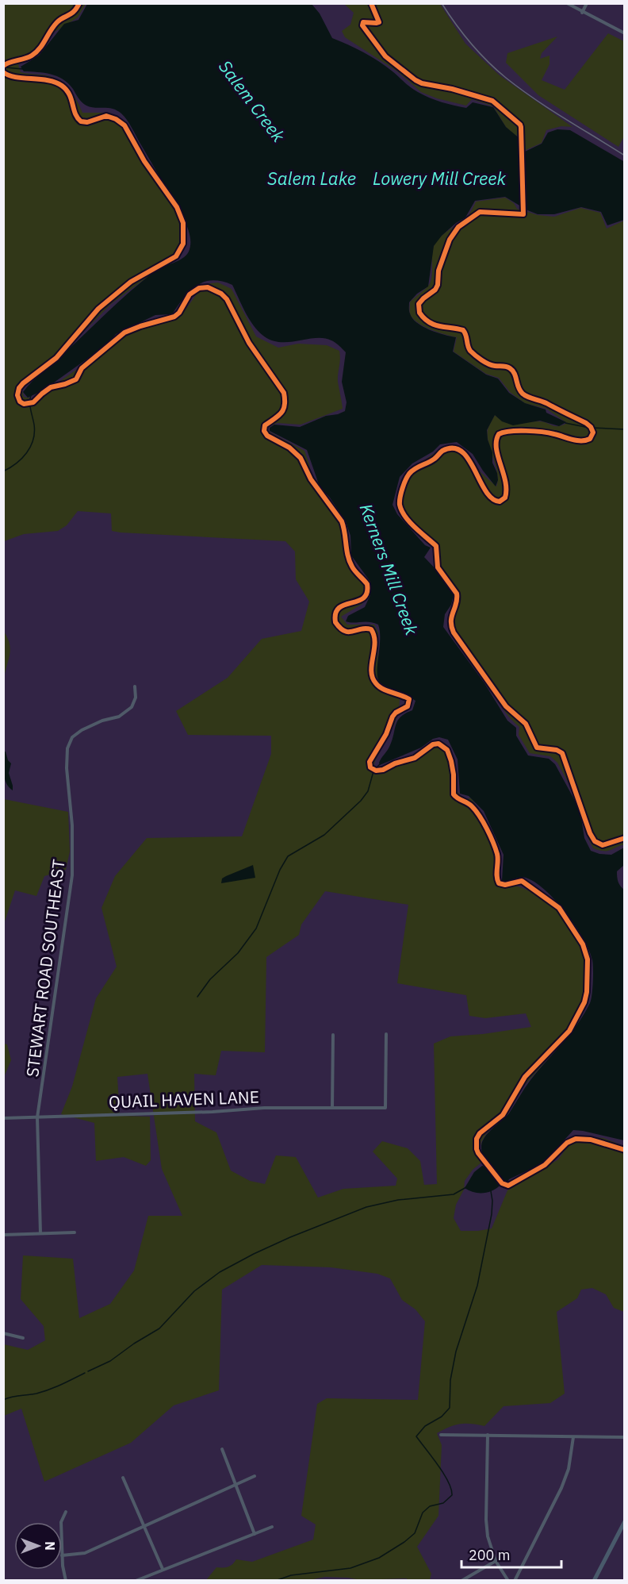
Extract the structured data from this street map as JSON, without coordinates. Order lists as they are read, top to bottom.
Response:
{
  "streets": {
    "street": ["STEWART ROAD SOUTHEAST", "QUAIL HAVEN LANE"]
  },
  "crossings": [
    ["STEWART ROAD SOUTHEAST", "QUAIL HAVEN LANE"]
  ],
  "water": [
    "Salem Creek",
    "Salem Lake",
    "Lowery Mill Creek",
    "Kerners Mill Creek"
  ],
  "scale_bar": "200 m",
  "north": "right"
}
